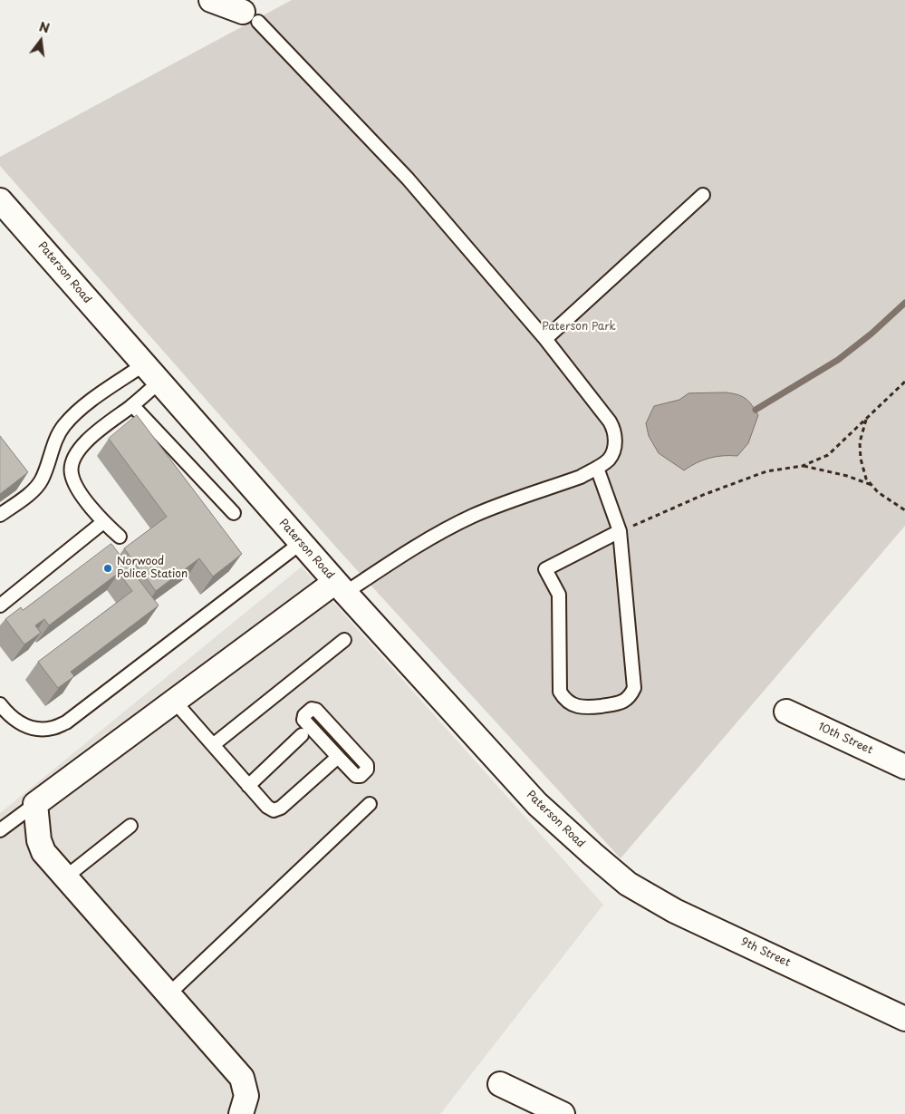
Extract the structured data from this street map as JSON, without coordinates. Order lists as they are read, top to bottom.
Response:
{
  "streets": {
    "street": ["Paterson Road", "10th Street", "9th Street"]
  },
  "crossings": [
    ["Paterson Road", "9th Street"]
  ],
  "parks": ["Paterson Park"],
  "places": ["Norwood Police Station"],
  "north": "top"
}
